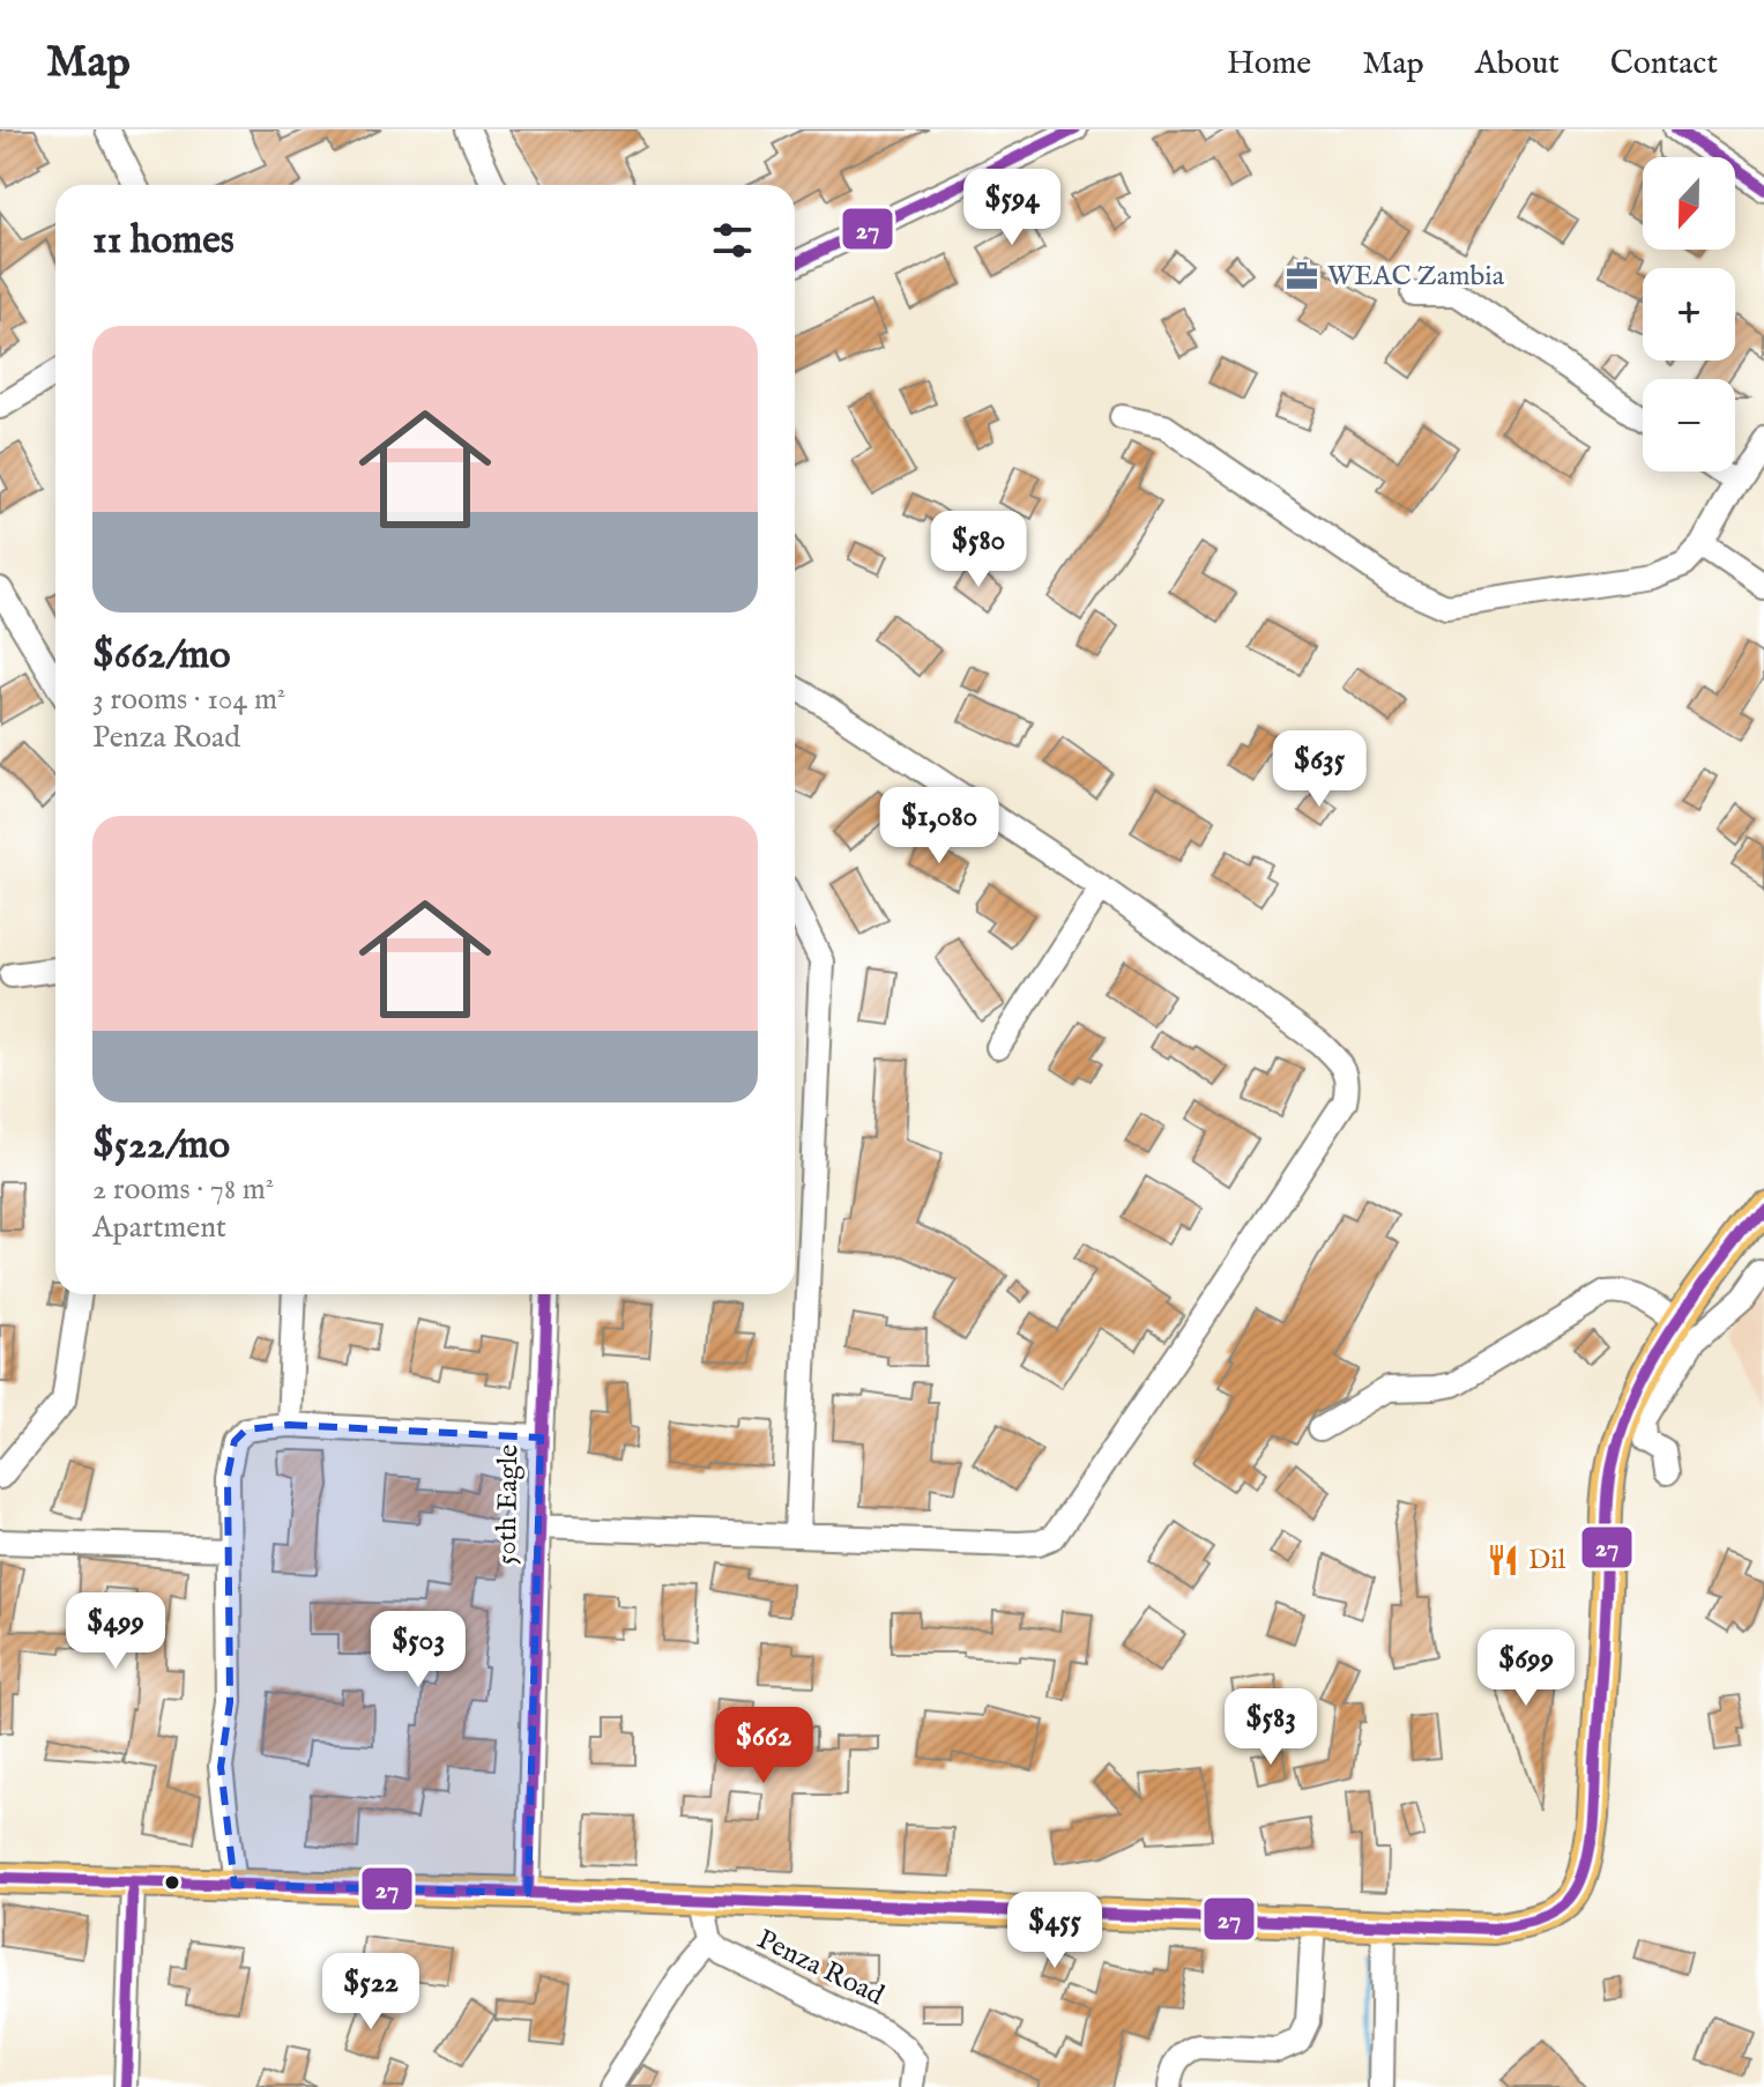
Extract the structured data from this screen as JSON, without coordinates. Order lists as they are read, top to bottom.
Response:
{
  "streets": {
    "street": ["50th Eagle", "Penza Road"]
  },
  "places": {
    "office": ["WEAC Zambia"],
    "restaurant": ["Dil"]
  },
  "lines": ["transit line 27"],
  "north": "bottom",
  "page": {
    "header": "Map",
    "nav": [
      "Home",
      "Map",
      "About",
      "Contact"
    ],
    "map_buttons": ["+", "−"],
    "price": [
      "$594",
      "$580",
      "$635",
      "$1,080",
      "$499",
      "$503",
      "$699",
      "$583",
      "$662",
      "$455",
      "$522"
    ],
    "heading": "11 homes",
    "list": [
      {
        "name": "$662/mo",
        "note": "3 rooms · 104 m² · Penza Road"
      },
      {
        "name": "$522/mo",
        "note": "2 rooms · 78 m² · Apartment"
      }
    ]
  }
}
